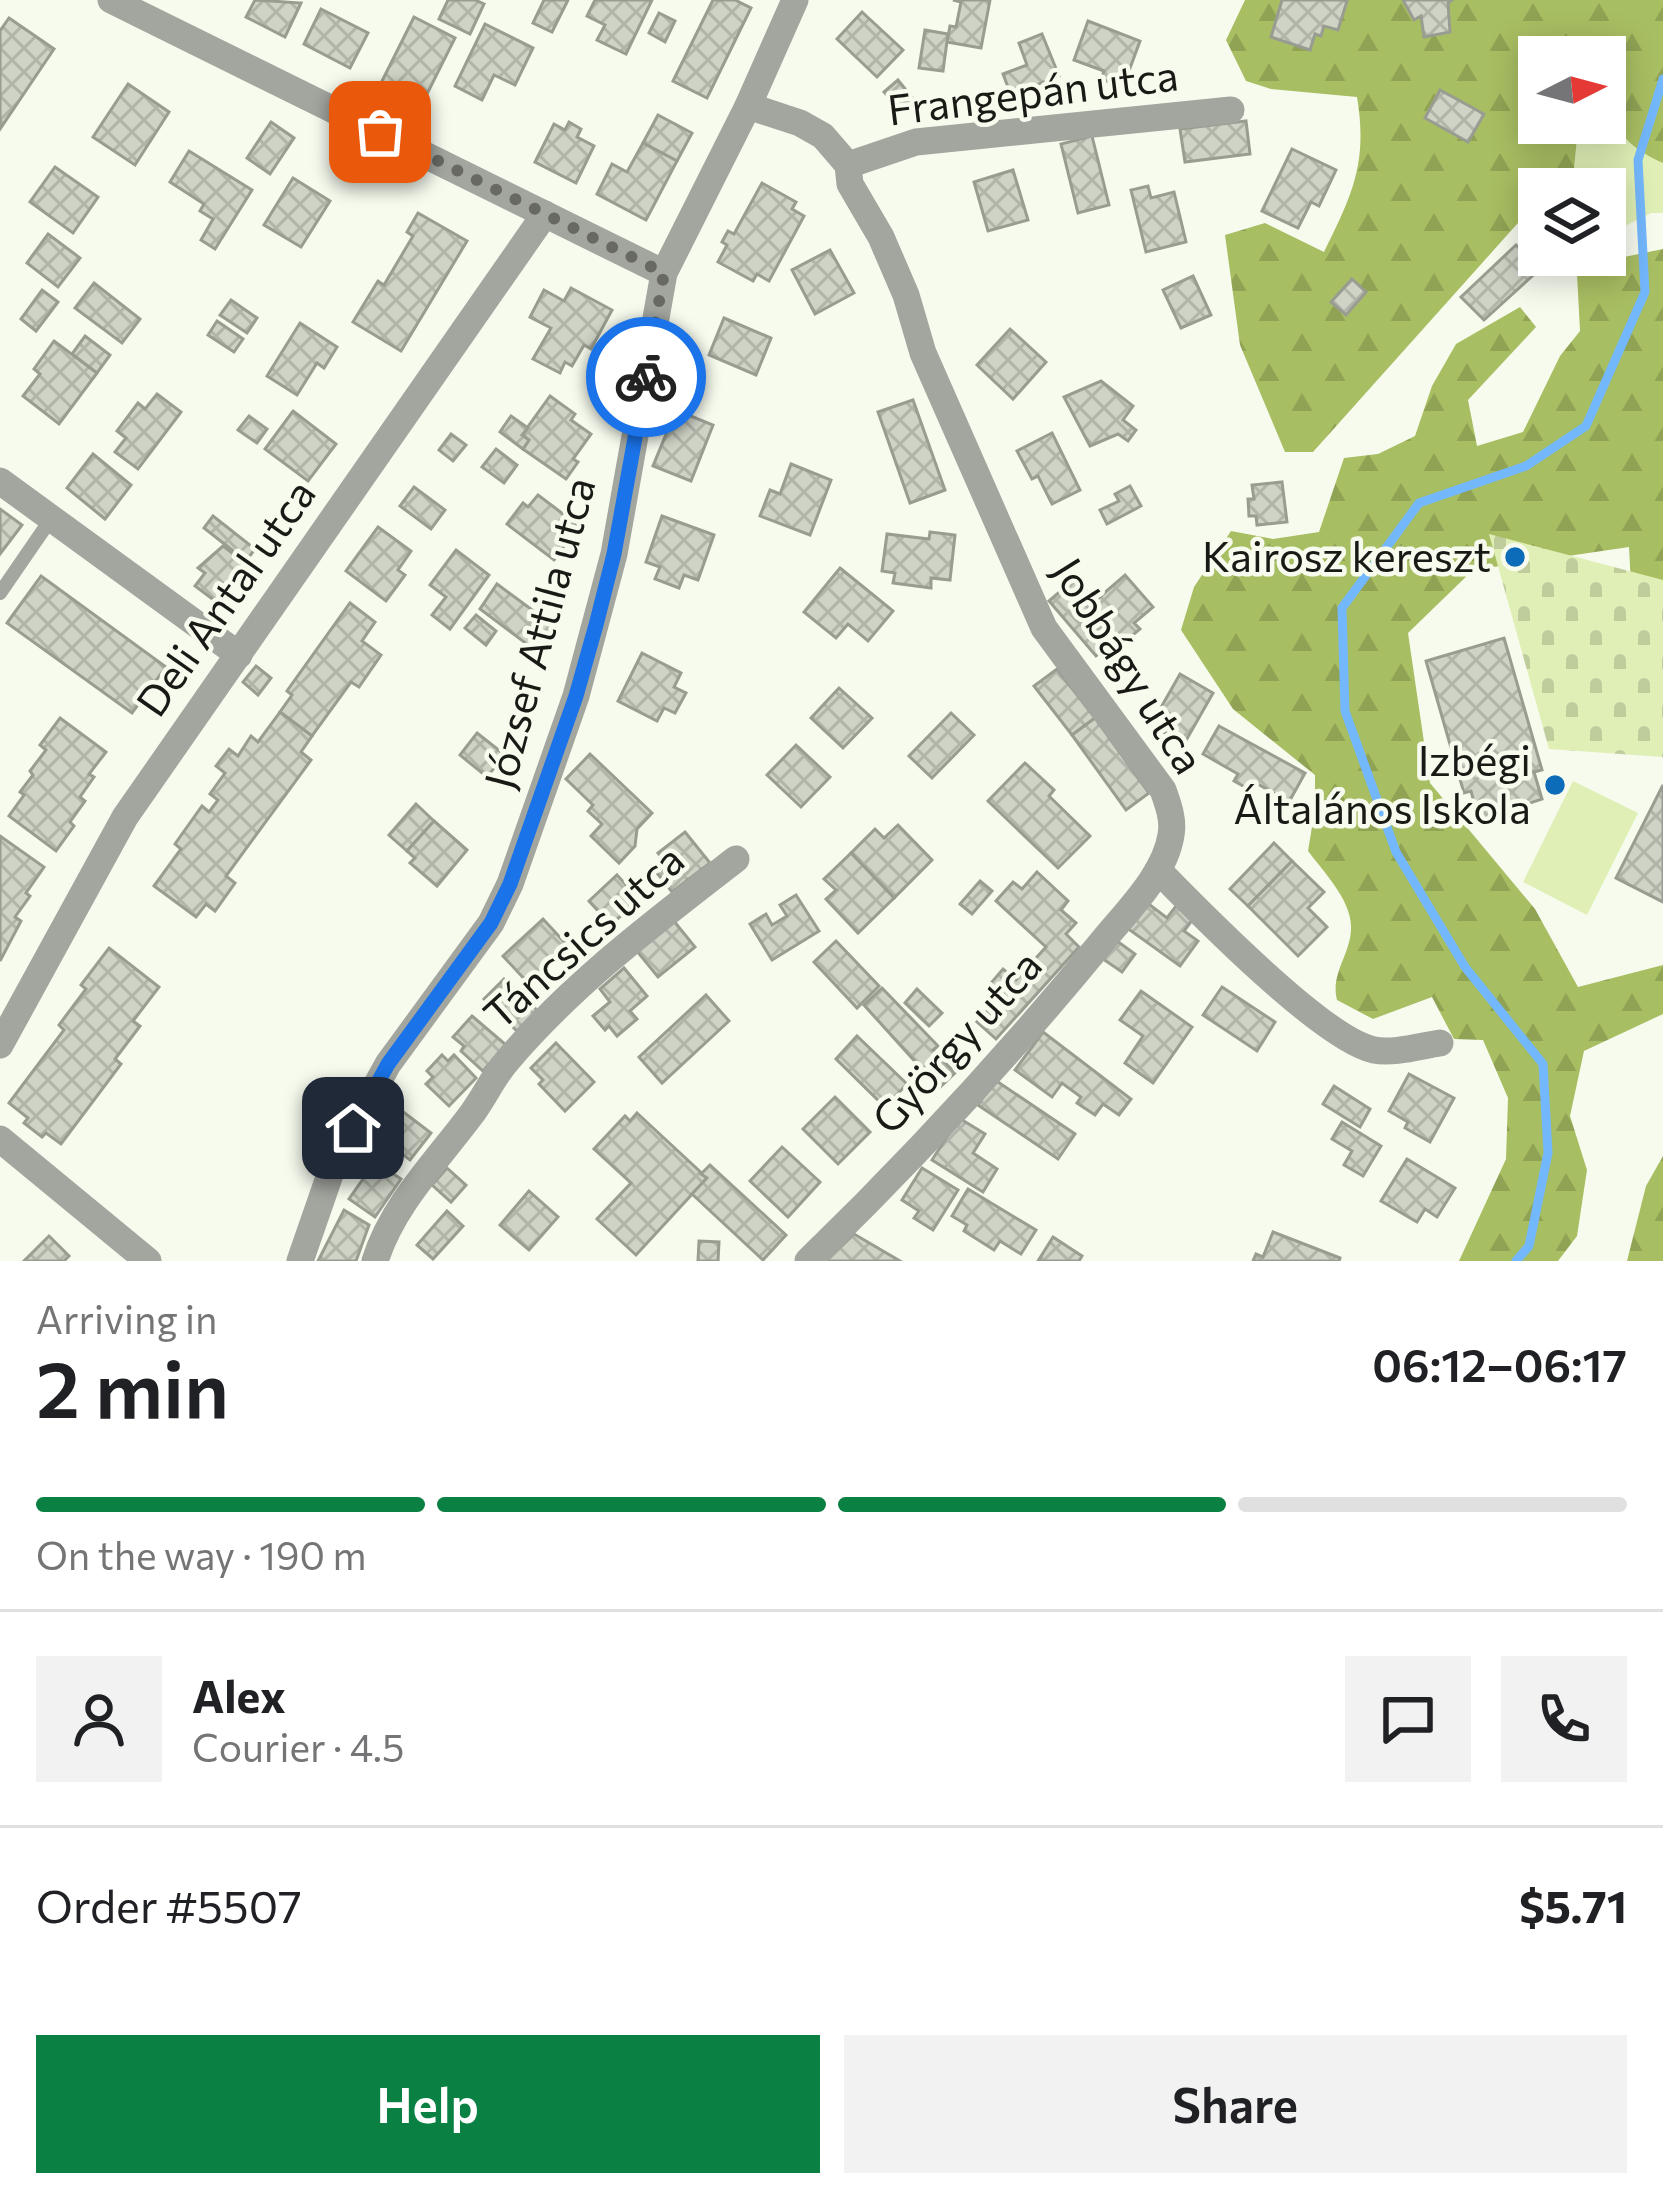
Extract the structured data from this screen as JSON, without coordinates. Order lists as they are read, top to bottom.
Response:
{
  "streets": {
    "street": [
      "Frangepán utca",
      "Deli Antal utca",
      "József Attila utca",
      "Jobbágy utca",
      "Táncsics utca",
      "György utca"
    ]
  },
  "crossings": [
    ["Frangepán utca", "Jobbágy utca"],
    ["József Attila utca", "Jobbágy utca"],
    ["Jobbágy utca", "György utca"]
  ],
  "places": ["Kairosz kereszt", "Izbégi Általános Iskola"],
  "north": "right",
  "page": {
    "heading": ["2 min", "Arriving in", "06:12–06:17"],
    "panel": [
      "Alex",
      "Courier · 4.5",
      "Order #5507",
      "$5.71"
    ],
    "bar": "On the way · 190 m",
    "buttons": ["Help", "Share"]
  }
}
